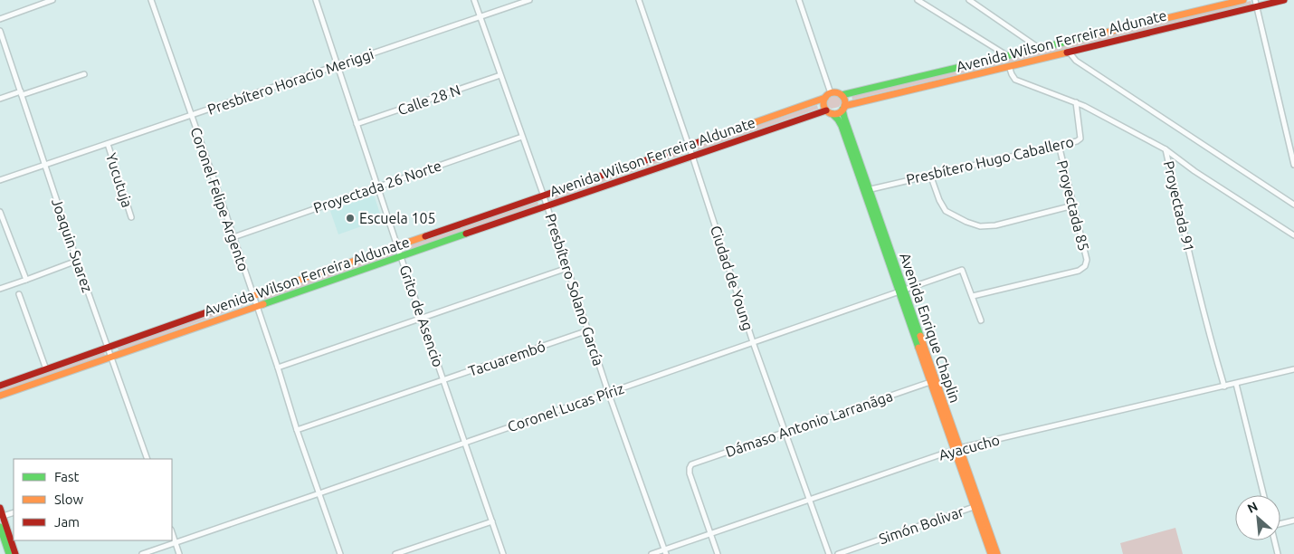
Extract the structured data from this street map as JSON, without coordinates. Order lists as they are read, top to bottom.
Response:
{
  "streets": {
    "street": [
      "Avenida Wilson Ferreira Aldunate",
      "Presbítero Horacio Meriggi",
      "Calle 28 N",
      "Presbítero Hugo Caballero",
      "Yucutuja",
      "Proyectada 26 Norte",
      "Coronel Felipe Argento",
      "Proyectada 85",
      "Proyectada 91",
      "Joaquin Suarez",
      "Ciudad de Young",
      "Presbítero Solano García",
      "Grito de Asencio",
      "Avenida Enrique Chaplin",
      "Tacuarembó",
      "Coronel Lucas Píriz",
      "Dámaso Antonio Larranãga",
      "Ayacucho",
      "Simón Bolivar"
    ]
  },
  "crossings": [
    ["Avenida Wilson Ferreira Aldunate", "Coronel Felipe Argento"],
    ["Avenida Wilson Ferreira Aldunate", "Proyectada 91"],
    ["Avenida Wilson Ferreira Aldunate", "Joaquin Suarez"],
    ["Avenida Wilson Ferreira Aldunate", "Ciudad de Young"],
    ["Avenida Wilson Ferreira Aldunate", "Presbítero Solano García"],
    ["Avenida Wilson Ferreira Aldunate", "Grito de Asencio"],
    ["Avenida Wilson Ferreira Aldunate", "Avenida Enrique Chaplin"],
    ["Presbítero Horacio Meriggi", "Yucutuja"],
    ["Presbítero Horacio Meriggi", "Coronel Felipe Argento"],
    ["Presbítero Horacio Meriggi", "Joaquin Suarez"],
    ["Presbítero Horacio Meriggi", "Presbítero Solano García"],
    ["Presbítero Horacio Meriggi", "Grito de Asencio"],
    ["Calle 28 N", "Presbítero Solano García"],
    ["Calle 28 N", "Grito de Asencio"],
    ["Presbítero Hugo Caballero", "Proyectada 85"],
    ["Presbítero Hugo Caballero", "Proyectada 91"],
    ["Presbítero Hugo Caballero", "Avenida Enrique Chaplin"],
    ["Proyectada 26 Norte", "Coronel Felipe Argento"],
    ["Proyectada 26 Norte", "Presbítero Solano García"],
    ["Proyectada 26 Norte", "Grito de Asencio"],
    ["Coronel Felipe Argento", "Tacuarembó"],
    ["Coronel Felipe Argento", "Coronel Lucas Píriz"],
    ["Proyectada 85", "Coronel Lucas Píriz"],
    ["Proyectada 91", "Ayacucho"],
    ["Ciudad de Young", "Coronel Lucas Píriz"],
    ["Ciudad de Young", "Dámaso Antonio Larranãga"],
    ["Ciudad de Young", "Ayacucho"],
    ["Presbítero Solano García", "Tacuarembó"],
    ["Presbítero Solano García", "Coronel Lucas Píriz"],
    ["Presbítero Solano García", "Ayacucho"],
    ["Grito de Asencio", "Tacuarembó"],
    ["Grito de Asencio", "Coronel Lucas Píriz"],
    ["Avenida Enrique Chaplin", "Coronel Lucas Píriz"],
    ["Avenida Enrique Chaplin", "Dámaso Antonio Larranãga"],
    ["Avenida Enrique Chaplin", "Ayacucho"],
    ["Avenida Enrique Chaplin", "Simón Bolivar"],
    ["Dámaso Antonio Larranãga", "Ayacucho"]
  ],
  "places": ["Escuela 105"],
  "legend": ["Fast", "Slow", "Jam"],
  "north": "top left"
}
